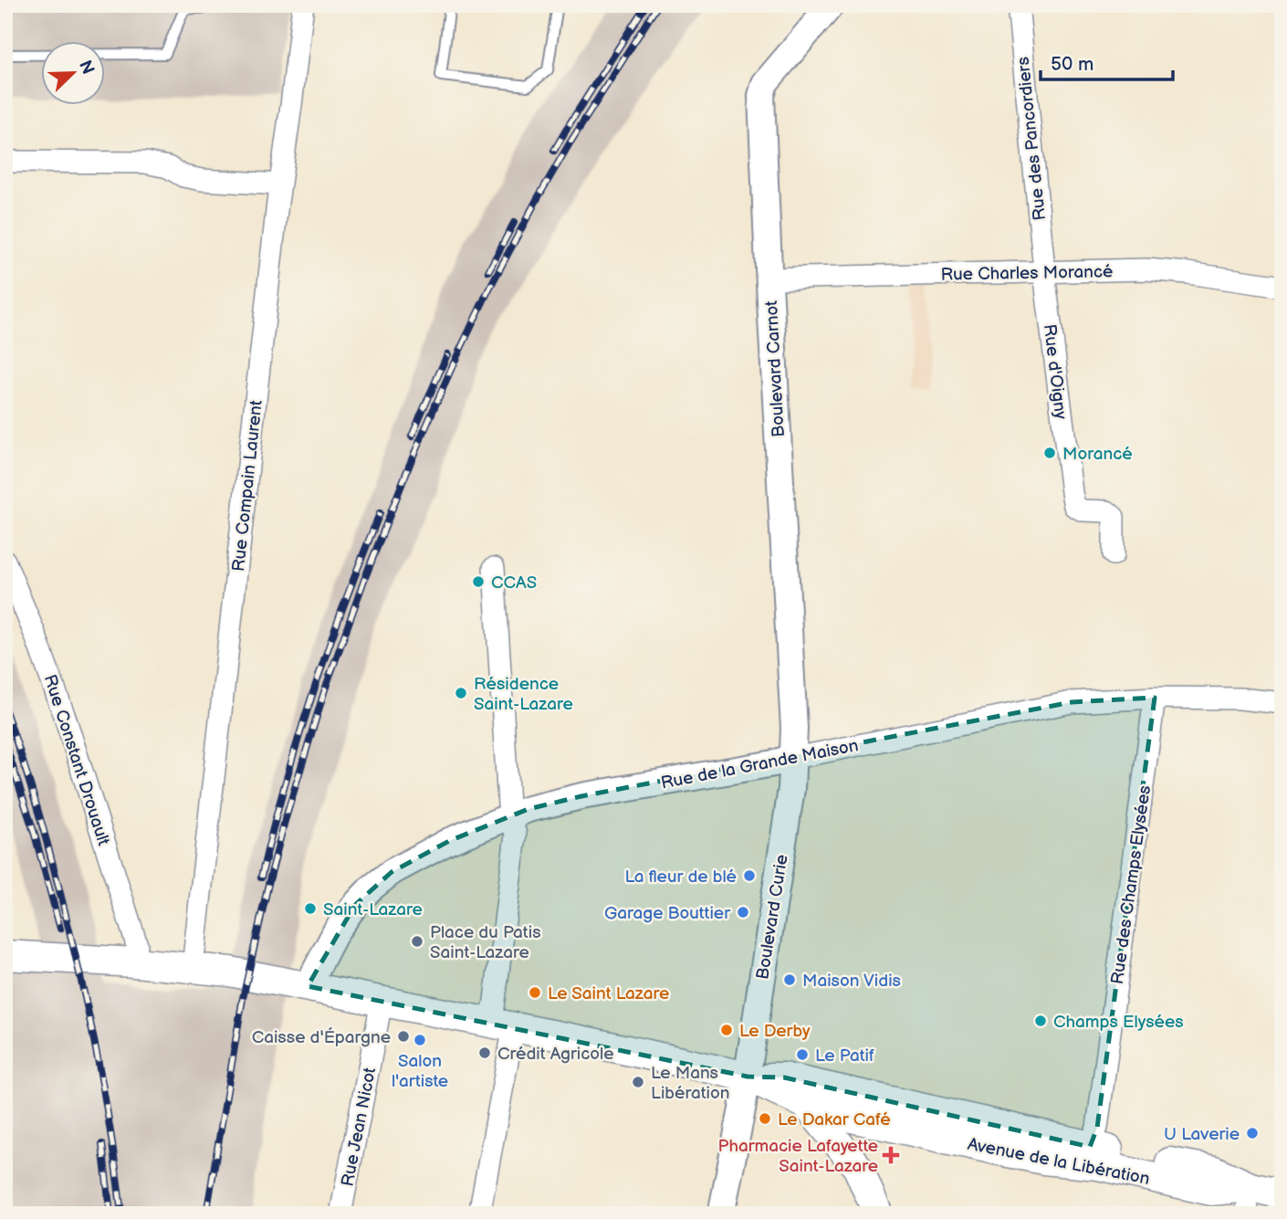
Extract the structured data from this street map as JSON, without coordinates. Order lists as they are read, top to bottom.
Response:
{
  "streets": {
    "main road": ["Avenue de la Libération"],
    "street": [
      "Rue des Pancordiers",
      "Rue Charles Morancé",
      "Boulevard Carnot",
      "Rue d'Oigny",
      "Rue Compain Laurent",
      "Rue Constant Drouault",
      "Rue de la Grande Maison",
      "Rue des Champs Elysées",
      "Boulevard Curie",
      "Rue Jean Nicot"
    ]
  },
  "crossings": [
    ["Rue des Pancordiers", "Rue Charles Morancé"],
    ["Rue des Pancordiers", "Rue d'Oigny"],
    ["Rue Charles Morancé", "Boulevard Carnot"],
    ["Rue Charles Morancé", "Rue d'Oigny"],
    ["Boulevard Carnot", "Rue de la Grande Maison"],
    ["Boulevard Carnot", "Boulevard Curie"],
    ["Rue de la Grande Maison", "Rue des Champs Elysées"],
    ["Rue de la Grande Maison", "Boulevard Curie"],
    ["Rue des Champs Elysées", "Avenue de la Libération"],
    ["Boulevard Curie", "Avenue de la Libération"]
  ],
  "places": {
    "other": [
      "Morancé",
      "CCAS",
      "Résidence Saint-Lazare",
      "La fleur de blé",
      "Saint-Lazare",
      "Garage Bouttier",
      "Place du Patis Saint-Lazare",
      "Maison Vidis",
      "Le Saint Lazare",
      "Champs Elysées",
      "Le Derby",
      "Caisse d'Épargne",
      "Salon l'artiste",
      "Crédit Agricole",
      "Le Patif",
      "Le Mans Libération",
      "Le Dakar Café",
      "U Laverie"
    ],
    "health": ["Pharmacie Lafayette Saint-Lazare"]
  },
  "scale_bar": "50 m",
  "north": "top right"
}
